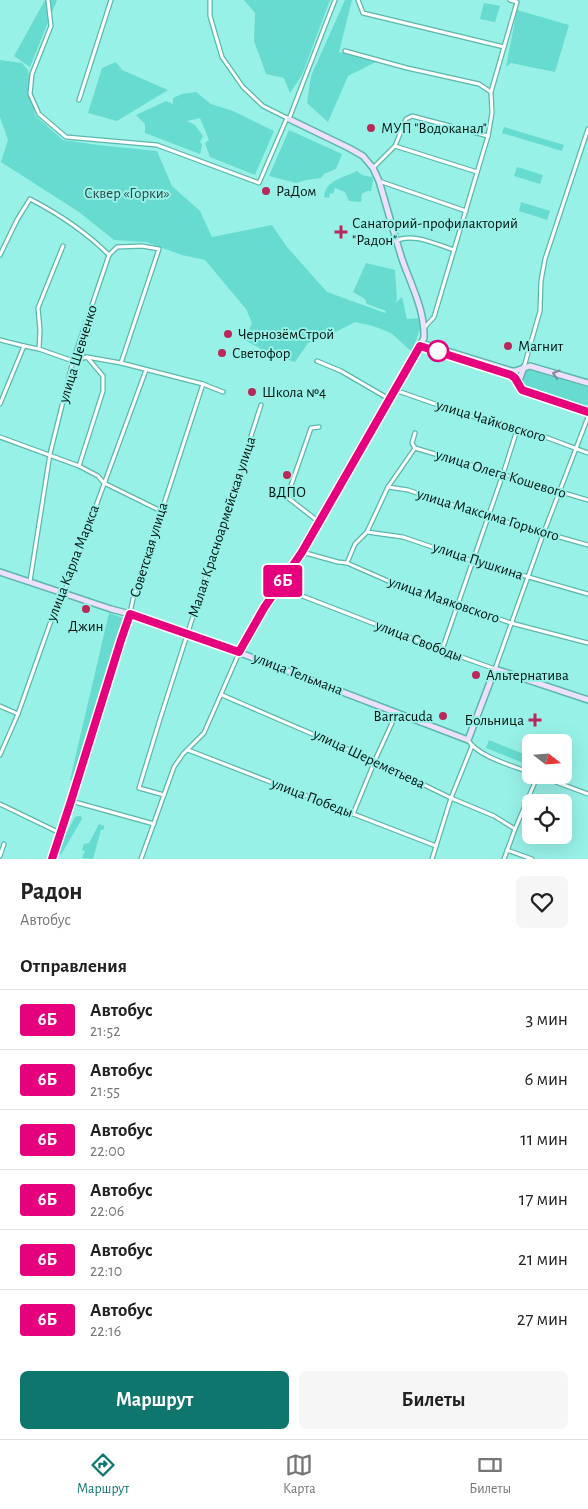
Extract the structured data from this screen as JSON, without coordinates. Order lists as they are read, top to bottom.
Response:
{
  "streets": {
    "street": [
      "улица Шевченко",
      "улица Чайковского",
      "улица Олега Кошевого",
      "улица Максима Горького",
      "Малая Красноармейская улица",
      "Советская улица",
      "улица Пушкина",
      "улица Карла Маркса",
      "улица Маяковского",
      "улица Свободы",
      "улица Тельмана",
      "улица Шереметьева",
      "улица Победы"
    ]
  },
  "crossings": [
    ["улица Шевченко", "улица Тельмана"],
    ["Малая Красноармейская улица", "улица Тельмана"],
    ["Советская улица", "улица Тельмана"],
    ["улица Карла Маркса", "улица Тельмана"]
  ],
  "parks": ["Сквер «Горки»"],
  "places": {
    "other": [
      "МУП \"Водоканал\"",
      "РаДом",
      "ЧернозёмСтрой",
      "Магнит",
      "Светофор",
      "Школа №4",
      "ВДПО",
      "Джин",
      "Альтернатива",
      "Barracuda"
    ],
    "health": ["Санаторий-профилакторий \"Радон\"", "Больница"]
  },
  "lines": ["bus line 6Б"],
  "north": "right",
  "page": {
    "on_map": "6Б",
    "heading": [
      ["Радон", "Автобус"],
      "Отправления"
    ],
    "list": [
      {
        "mark": "6Б",
        "name": "Автобус",
        "note": "21:52",
        "value": "3 мин"
      },
      {
        "mark": "6Б",
        "name": "Автобус",
        "note": "21:55",
        "value": "6 мин"
      },
      {
        "mark": "6Б",
        "name": "Автобус",
        "note": "22:00",
        "value": "11 мин"
      },
      {
        "mark": "6Б",
        "name": "Автобус",
        "note": "22:06",
        "value": "17 мин"
      },
      {
        "mark": "6Б",
        "name": "Автобус",
        "note": "22:10",
        "value": "21 мин"
      },
      {
        "mark": "6Б",
        "name": "Автобус",
        "note": "22:16",
        "value": "27 мин"
      }
    ],
    "buttons": ["Маршрут", "Билеты"],
    "tabs": ["Маршрут", "Карта", "Билеты"]
  }
}
